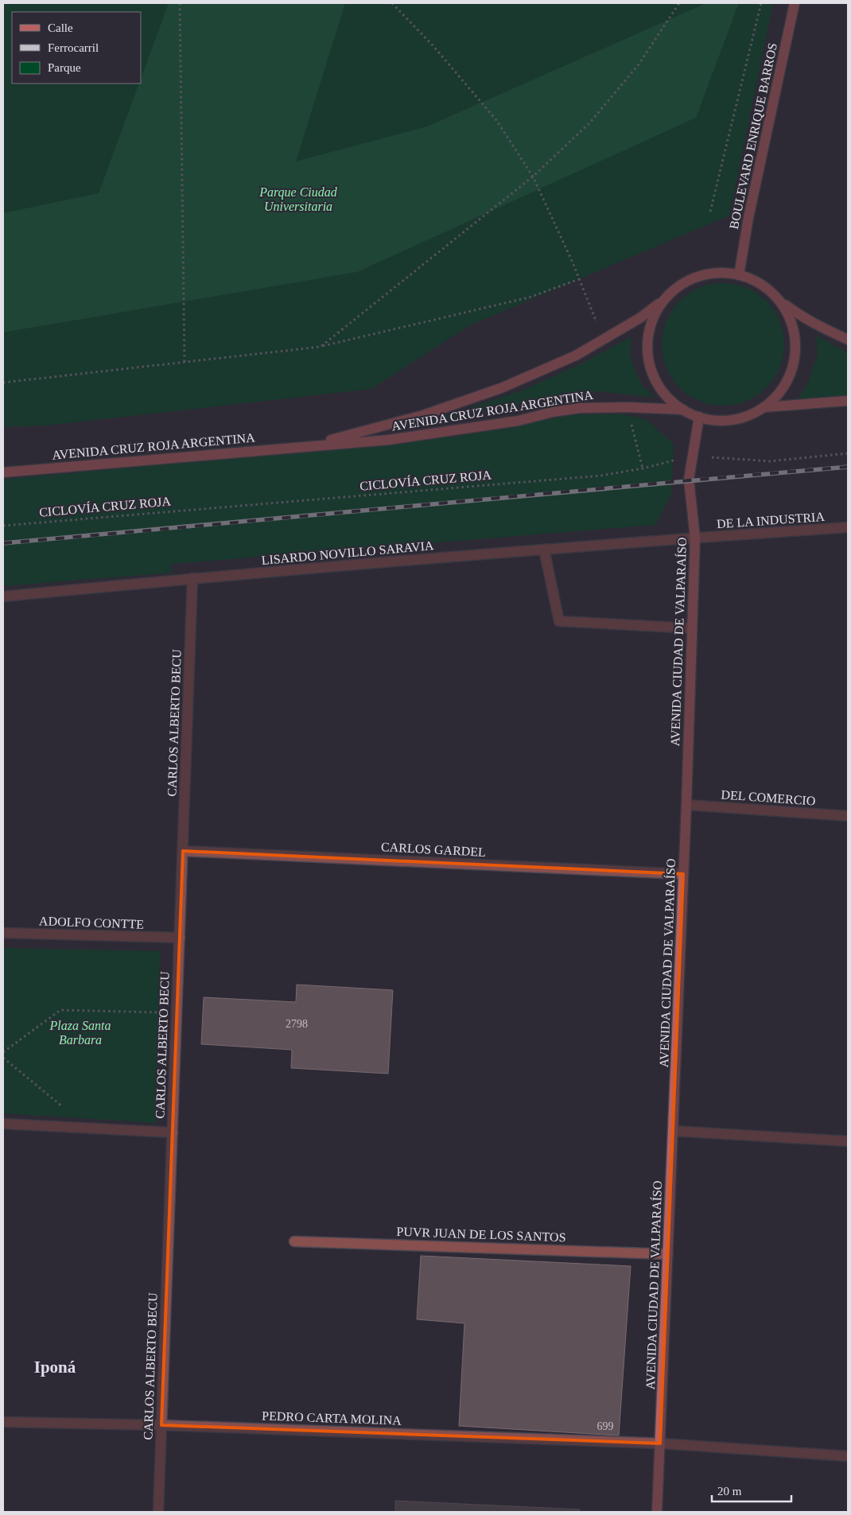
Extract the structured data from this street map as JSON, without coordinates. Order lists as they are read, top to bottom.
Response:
{
  "streets": {
    "main road": ["BOULEVARD ENRIQUE BARROS", "AVENIDA CRUZ ROJA ARGENTINA", "AVENIDA CIUDAD DE VALPARAÍSO"],
    "street": [
      "DE LA INDUSTRIA",
      "LISARDO NOVILLO SARAVIA",
      "CARLOS ALBERTO BECU",
      "DEL COMERCIO",
      "CARLOS GARDEL",
      "ADOLFO CONTTE",
      "PUVR JUAN DE LOS SANTOS",
      "PEDRO CARTA MOLINA"
    ],
    "path": ["CICLOVÍA CRUZ ROJA"]
  },
  "crossings": [
    ["CICLOVÍA CRUZ ROJA", "AVENIDA CIUDAD DE VALPARAÍSO"],
    ["DE LA INDUSTRIA", "LISARDO NOVILLO SARAVIA"],
    ["DE LA INDUSTRIA", "AVENIDA CIUDAD DE VALPARAÍSO"],
    ["LISARDO NOVILLO SARAVIA", "AVENIDA CIUDAD DE VALPARAÍSO"],
    ["LISARDO NOVILLO SARAVIA", "CARLOS ALBERTO BECU"],
    ["AVENIDA CIUDAD DE VALPARAÍSO", "DEL COMERCIO"],
    ["AVENIDA CIUDAD DE VALPARAÍSO", "CARLOS GARDEL"],
    ["AVENIDA CIUDAD DE VALPARAÍSO", "PUVR JUAN DE LOS SANTOS"],
    ["AVENIDA CIUDAD DE VALPARAÍSO", "PEDRO CARTA MOLINA"],
    ["CARLOS ALBERTO BECU", "CARLOS GARDEL"],
    ["CARLOS ALBERTO BECU", "ADOLFO CONTTE"],
    ["CARLOS ALBERTO BECU", "PEDRO CARTA MOLINA"]
  ],
  "districts": ["Iponá"],
  "parks": ["Parque Ciudad Universitaria", "Plaza Santa Barbara"],
  "house_numbers": ["2798", "699"],
  "legend": ["Calle", "Ferrocarril", "Parque"],
  "scale_bar": "20 m"
}
